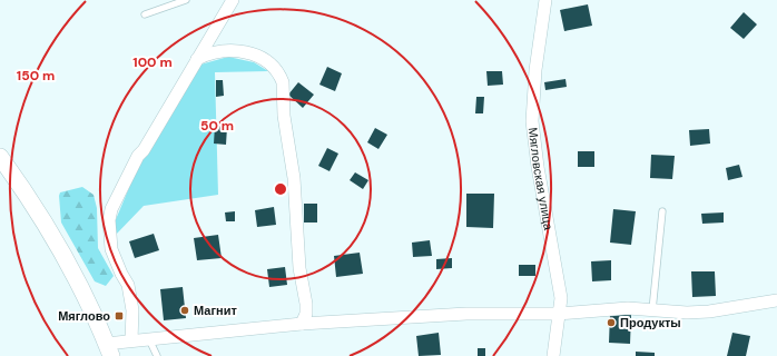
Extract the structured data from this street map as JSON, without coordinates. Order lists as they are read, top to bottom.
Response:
{
  "streets": {
    "street": ["Мягловская улица"]
  },
  "places": {
    "other": ["Магнит", "Продукты"],
    "transit": ["Мяглово"]
  },
  "rings": ["100 m", "150 m", "50 m"]
}
